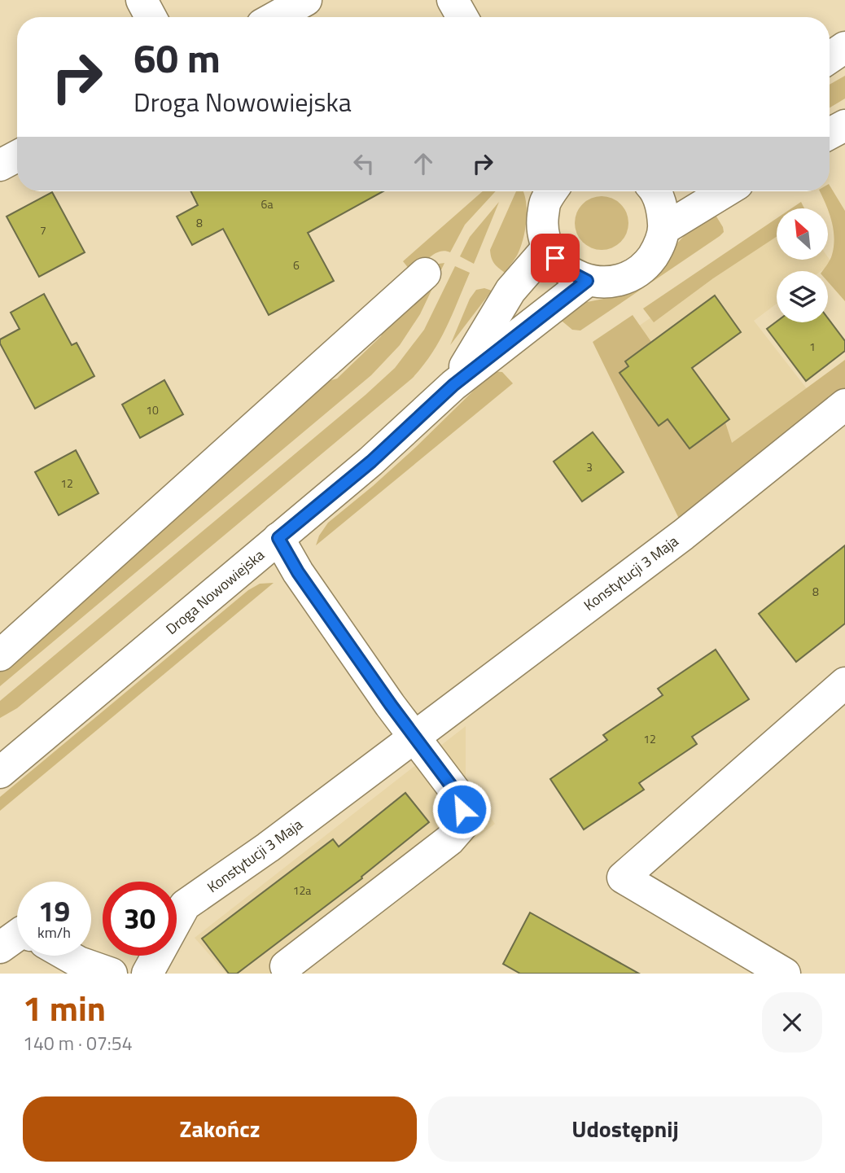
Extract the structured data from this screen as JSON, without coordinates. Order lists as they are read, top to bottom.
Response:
{
  "streets": {
    "street": ["Konstytucji 3 Maja", "Droga Nowowiejska"]
  },
  "house_numbers": [
    "6a",
    "8",
    "7",
    "6",
    "1",
    "10",
    "3",
    "12",
    "8",
    "12",
    "12a"
  ],
  "north": "top left",
  "page": {
    "turn": ["60 m", "Droga Nowowiejska"],
    "speed": "19 km/h",
    "limit": "30",
    "heading": ["1 min", "140 m · 07:54"],
    "buttons": ["Zakończ", "Udostępnij"]
  }
}
